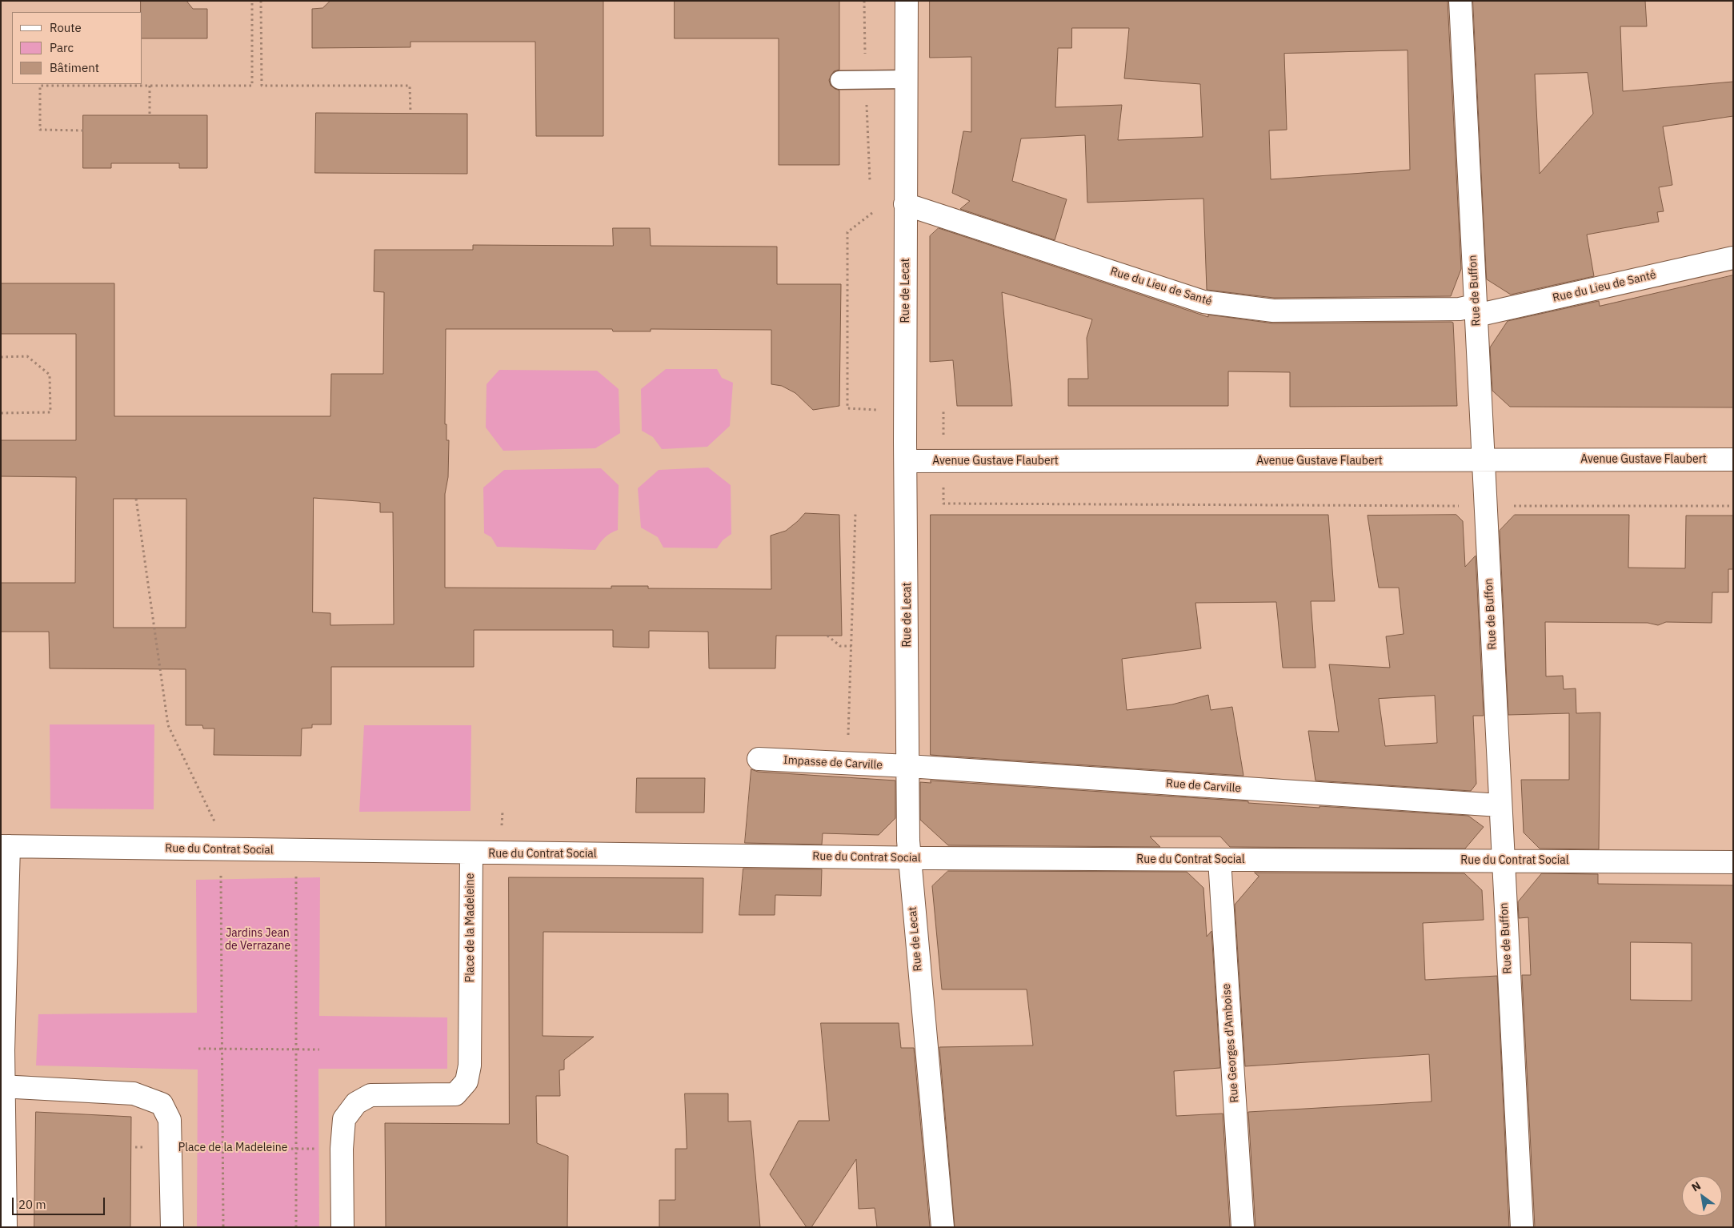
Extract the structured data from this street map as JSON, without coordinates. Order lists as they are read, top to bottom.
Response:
{
  "streets": {
    "street": [
      "Rue du Lieu de Santé",
      "Rue de Lecat",
      "Rue de Buffon",
      "Avenue Gustave Flaubert",
      "Impasse de Carville",
      "Rue de Carville",
      "Rue du Contrat Social",
      "Place de la Madeleine",
      "Rue Georges d'Amboise"
    ]
  },
  "crossings": [
    ["Rue du Lieu de Santé", "Rue de Lecat"],
    ["Rue du Lieu de Santé", "Rue de Buffon"],
    ["Rue de Lecat", "Avenue Gustave Flaubert"],
    ["Rue de Lecat", "Impasse de Carville"],
    ["Rue de Lecat", "Rue de Carville"],
    ["Rue de Lecat", "Rue du Contrat Social"],
    ["Rue de Buffon", "Avenue Gustave Flaubert"],
    ["Rue de Buffon", "Rue de Carville"],
    ["Rue de Buffon", "Rue du Contrat Social"],
    ["Impasse de Carville", "Rue de Carville"],
    ["Rue du Contrat Social", "Place de la Madeleine"],
    ["Rue du Contrat Social", "Rue Georges d'Amboise"]
  ],
  "parks": ["Jardins Jean de Verrazane"],
  "legend": ["Route", "Parc", "Bâtiment"],
  "scale_bar": "20 m",
  "north": "top left"
}
